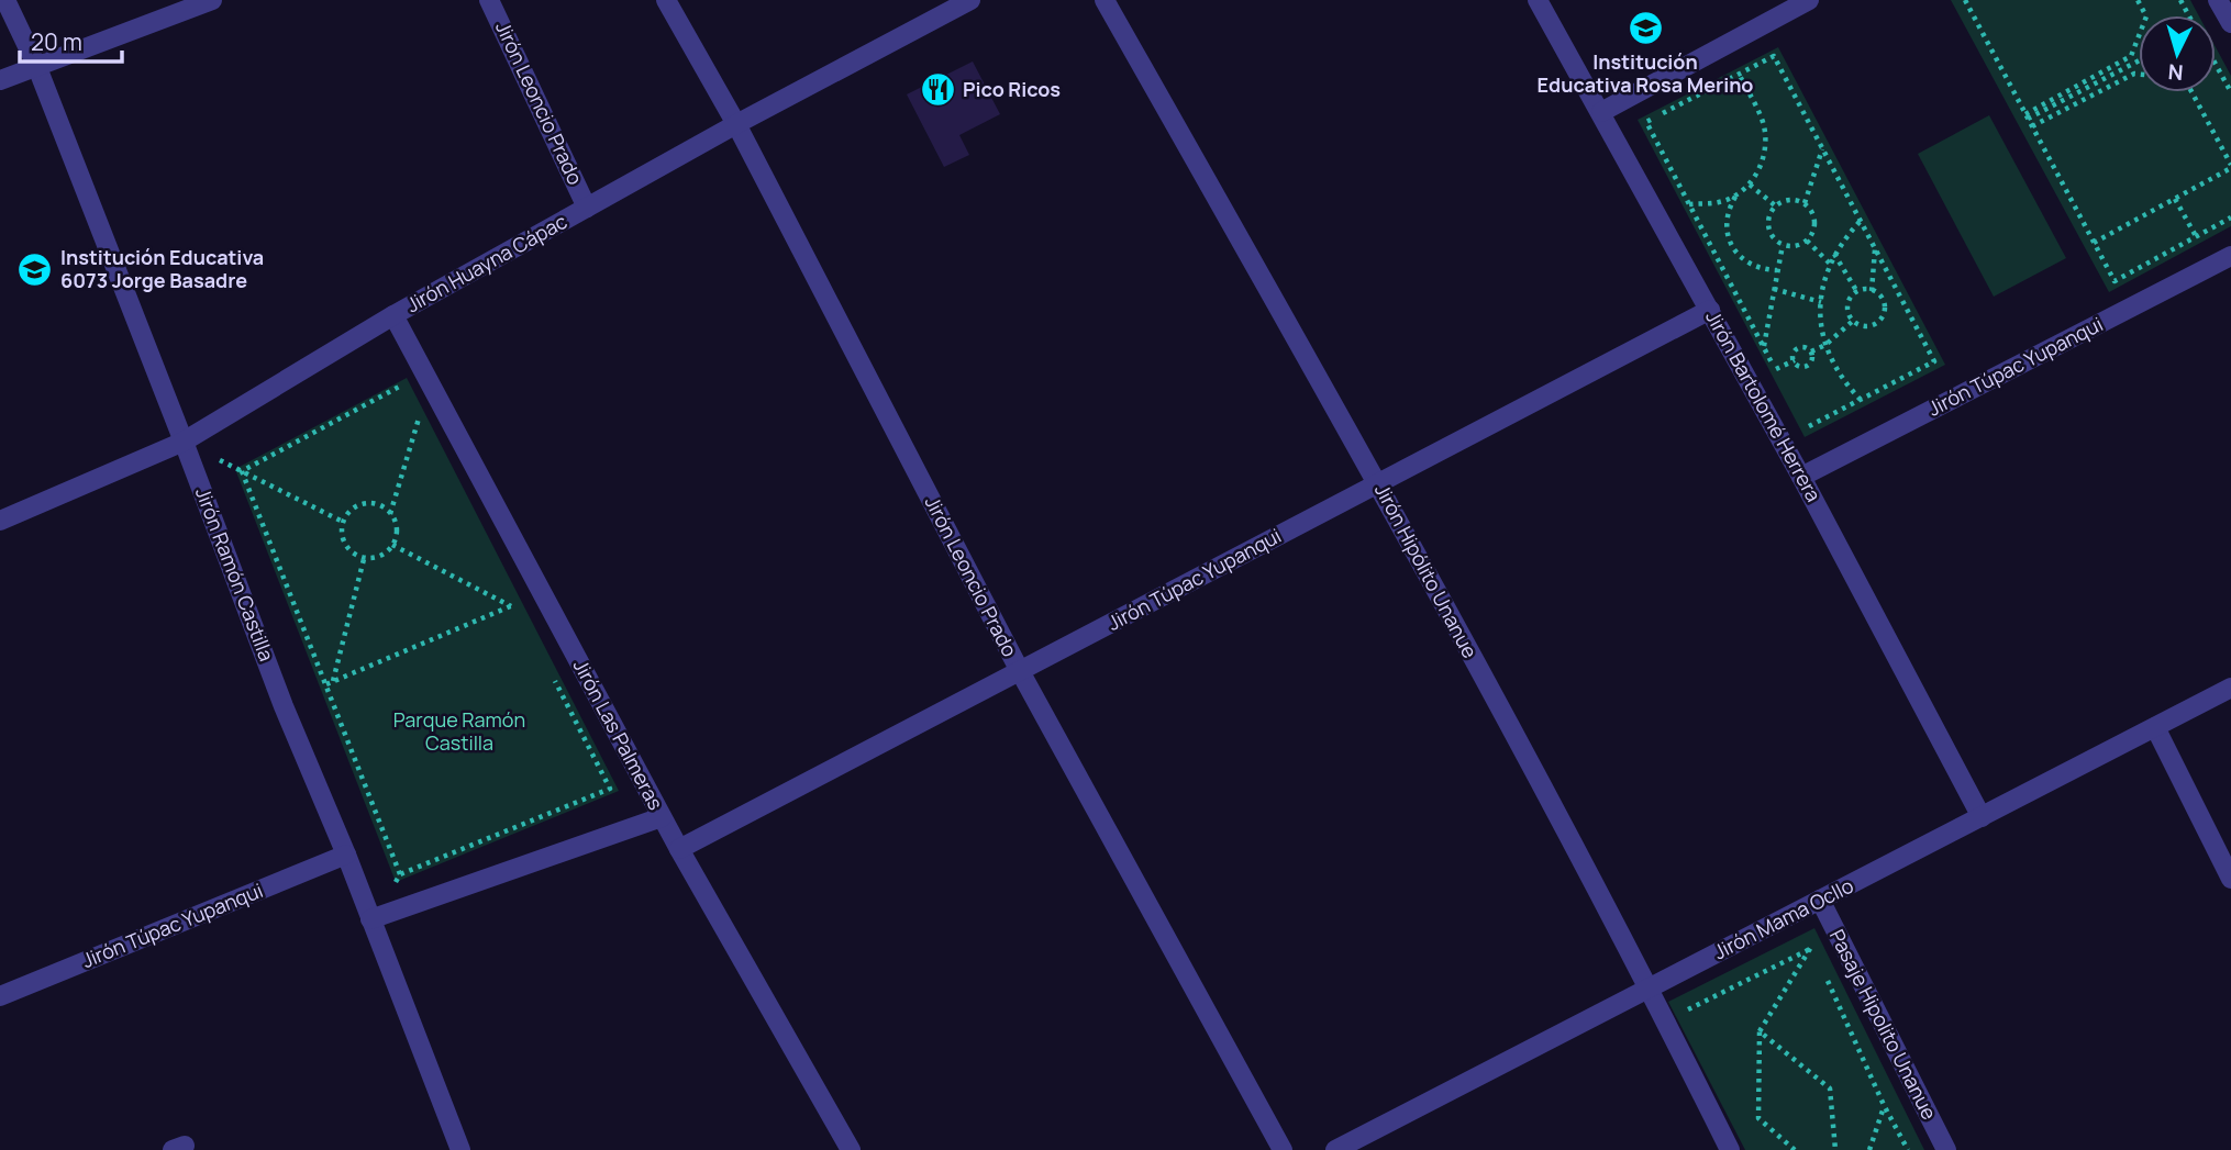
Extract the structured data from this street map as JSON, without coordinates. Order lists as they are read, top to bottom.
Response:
{
  "streets": {
    "street": [
      "Jirón Leoncio Prado",
      "Jirón Huayna Cápac",
      "Jirón Túpac Yupanqui",
      "Jirón Bartolomé Herrera",
      "Jirón Hipólito Unanue",
      "Jirón Ramón Castilla",
      "Jirón Las Palmeras",
      "Jirón Mama Ocllo",
      "Pasaje Hipolito Unanue"
    ]
  },
  "crossings": [
    ["Jirón Leoncio Prado", "Jirón Huayna Cápac"],
    ["Jirón Leoncio Prado", "Jirón Túpac Yupanqui"],
    ["Jirón Huayna Cápac", "Jirón Ramón Castilla"],
    ["Jirón Huayna Cápac", "Jirón Las Palmeras"],
    ["Jirón Túpac Yupanqui", "Jirón Bartolomé Herrera"],
    ["Jirón Túpac Yupanqui", "Jirón Hipólito Unanue"],
    ["Jirón Túpac Yupanqui", "Jirón Ramón Castilla"],
    ["Jirón Túpac Yupanqui", "Jirón Las Palmeras"],
    ["Jirón Bartolomé Herrera", "Jirón Mama Ocllo"],
    ["Jirón Hipólito Unanue", "Jirón Mama Ocllo"],
    ["Jirón Mama Ocllo", "Pasaje Hipolito Unanue"]
  ],
  "parks": ["Parque Ramón Castilla"],
  "places": {
    "school or university": ["Institución Educativa Rosa Merino", "Institución Educativa 6073 Jorge Basadre"],
    "restaurant": ["Pico Ricos"]
  },
  "scale_bar": "20 m",
  "north": "bottom"
}
